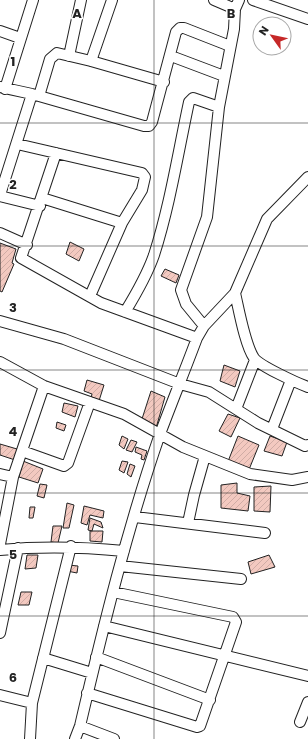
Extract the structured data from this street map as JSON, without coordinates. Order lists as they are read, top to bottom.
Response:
{
  "north": "top left",
  "grid": {
    "columns": ["A", "B"],
    "rows": [
      "1",
      "2",
      "3",
      "4",
      "5",
      "6"
    ]
  }
}
